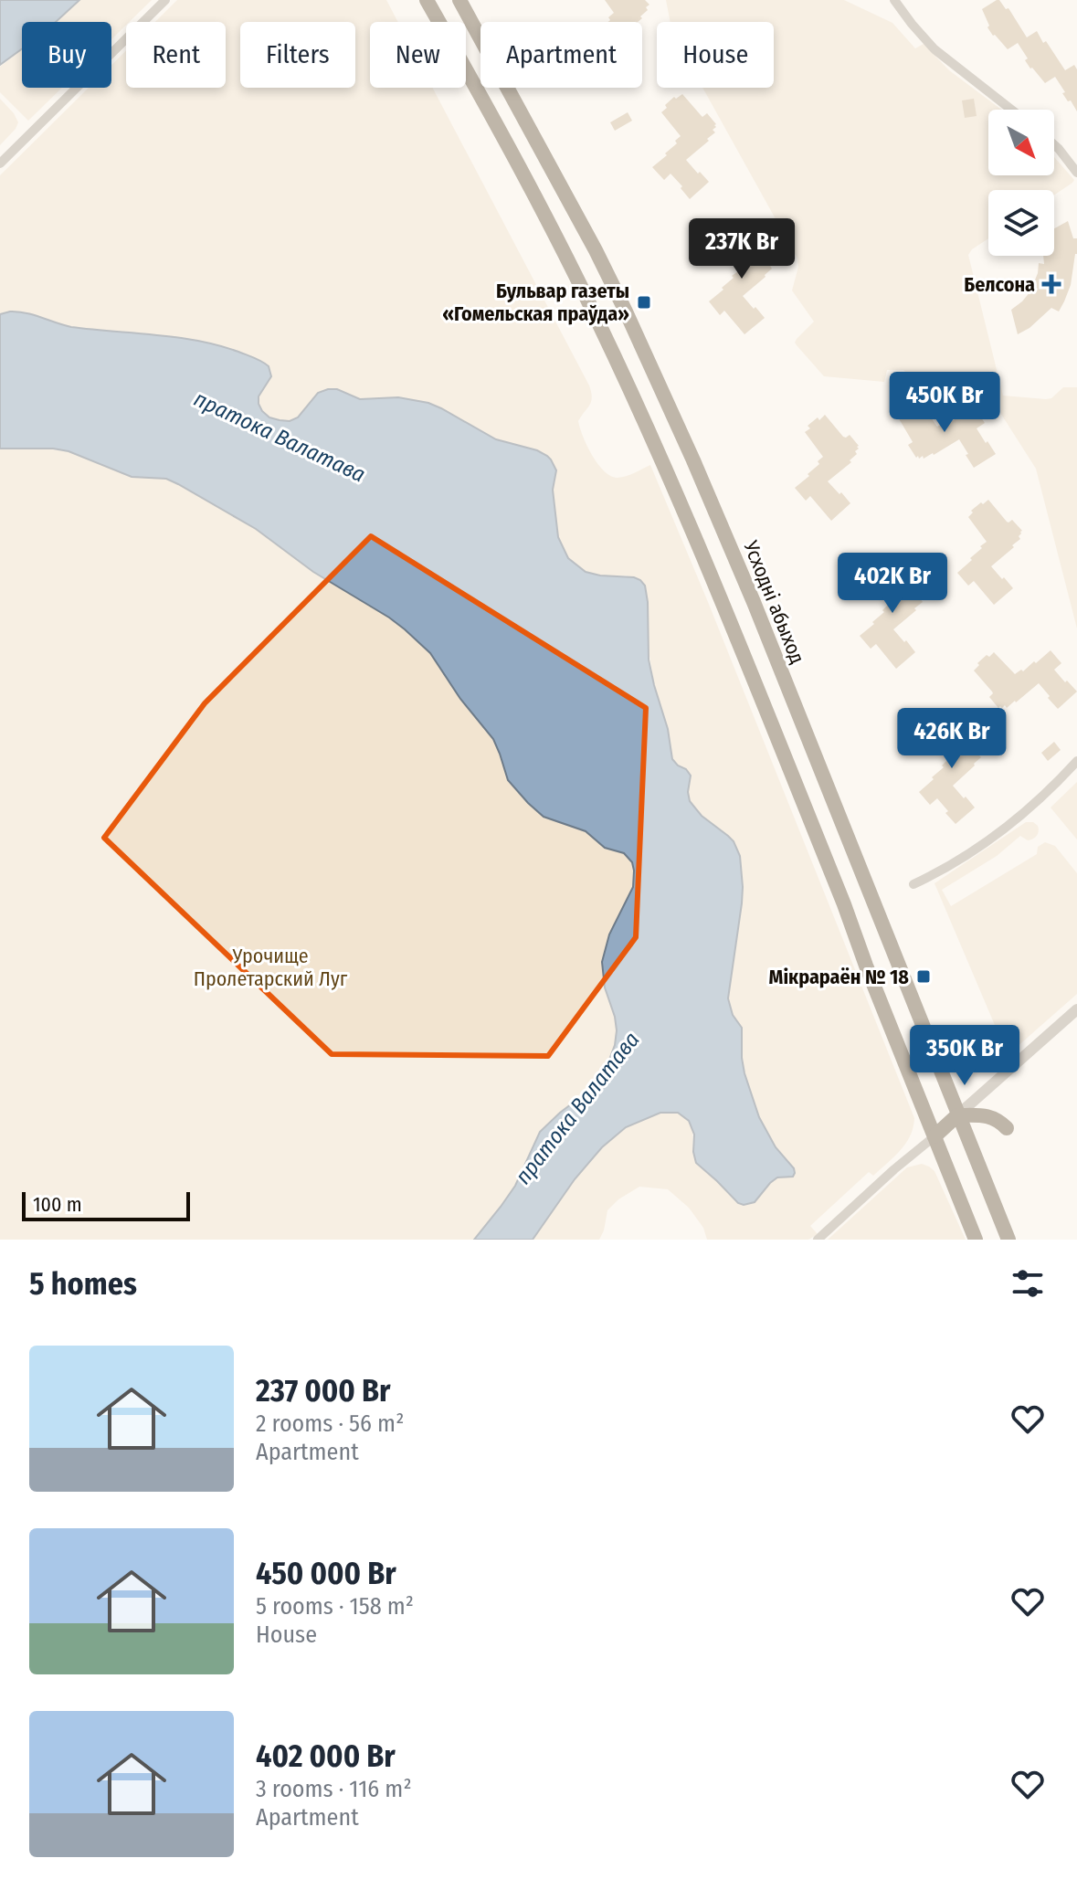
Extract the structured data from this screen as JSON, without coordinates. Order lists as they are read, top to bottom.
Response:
{
  "streets": {
    "main road": ["Усходні абыход"]
  },
  "water": ["пратока Валатава"],
  "parks": ["Урочище Пролетарский Луг"],
  "places": {
    "health": ["Белсона"],
    "transit": ["Бульвар газеты «Гомельская праўда»", "Мікрараён № 18"]
  },
  "scale_bar": "100 m",
  "north": "bottom right",
  "page": {
    "chip": [
      "Buy",
      "Rent",
      "Filters",
      "New",
      "Apartment",
      "House"
    ],
    "price": [
      "237K Br",
      "450K Br",
      "402K Br",
      "426K Br",
      "350K Br"
    ],
    "scale": "100 m",
    "heading": "5 homes",
    "list": [
      {
        "name": "237 000 Br",
        "note": "2 rooms · 56 m² · Apartment"
      },
      {
        "name": "450 000 Br",
        "note": "5 rooms · 158 m² · House"
      },
      {
        "name": "402 000 Br",
        "note": "3 rooms · 116 m² · Apartment"
      }
    ]
  }
}
